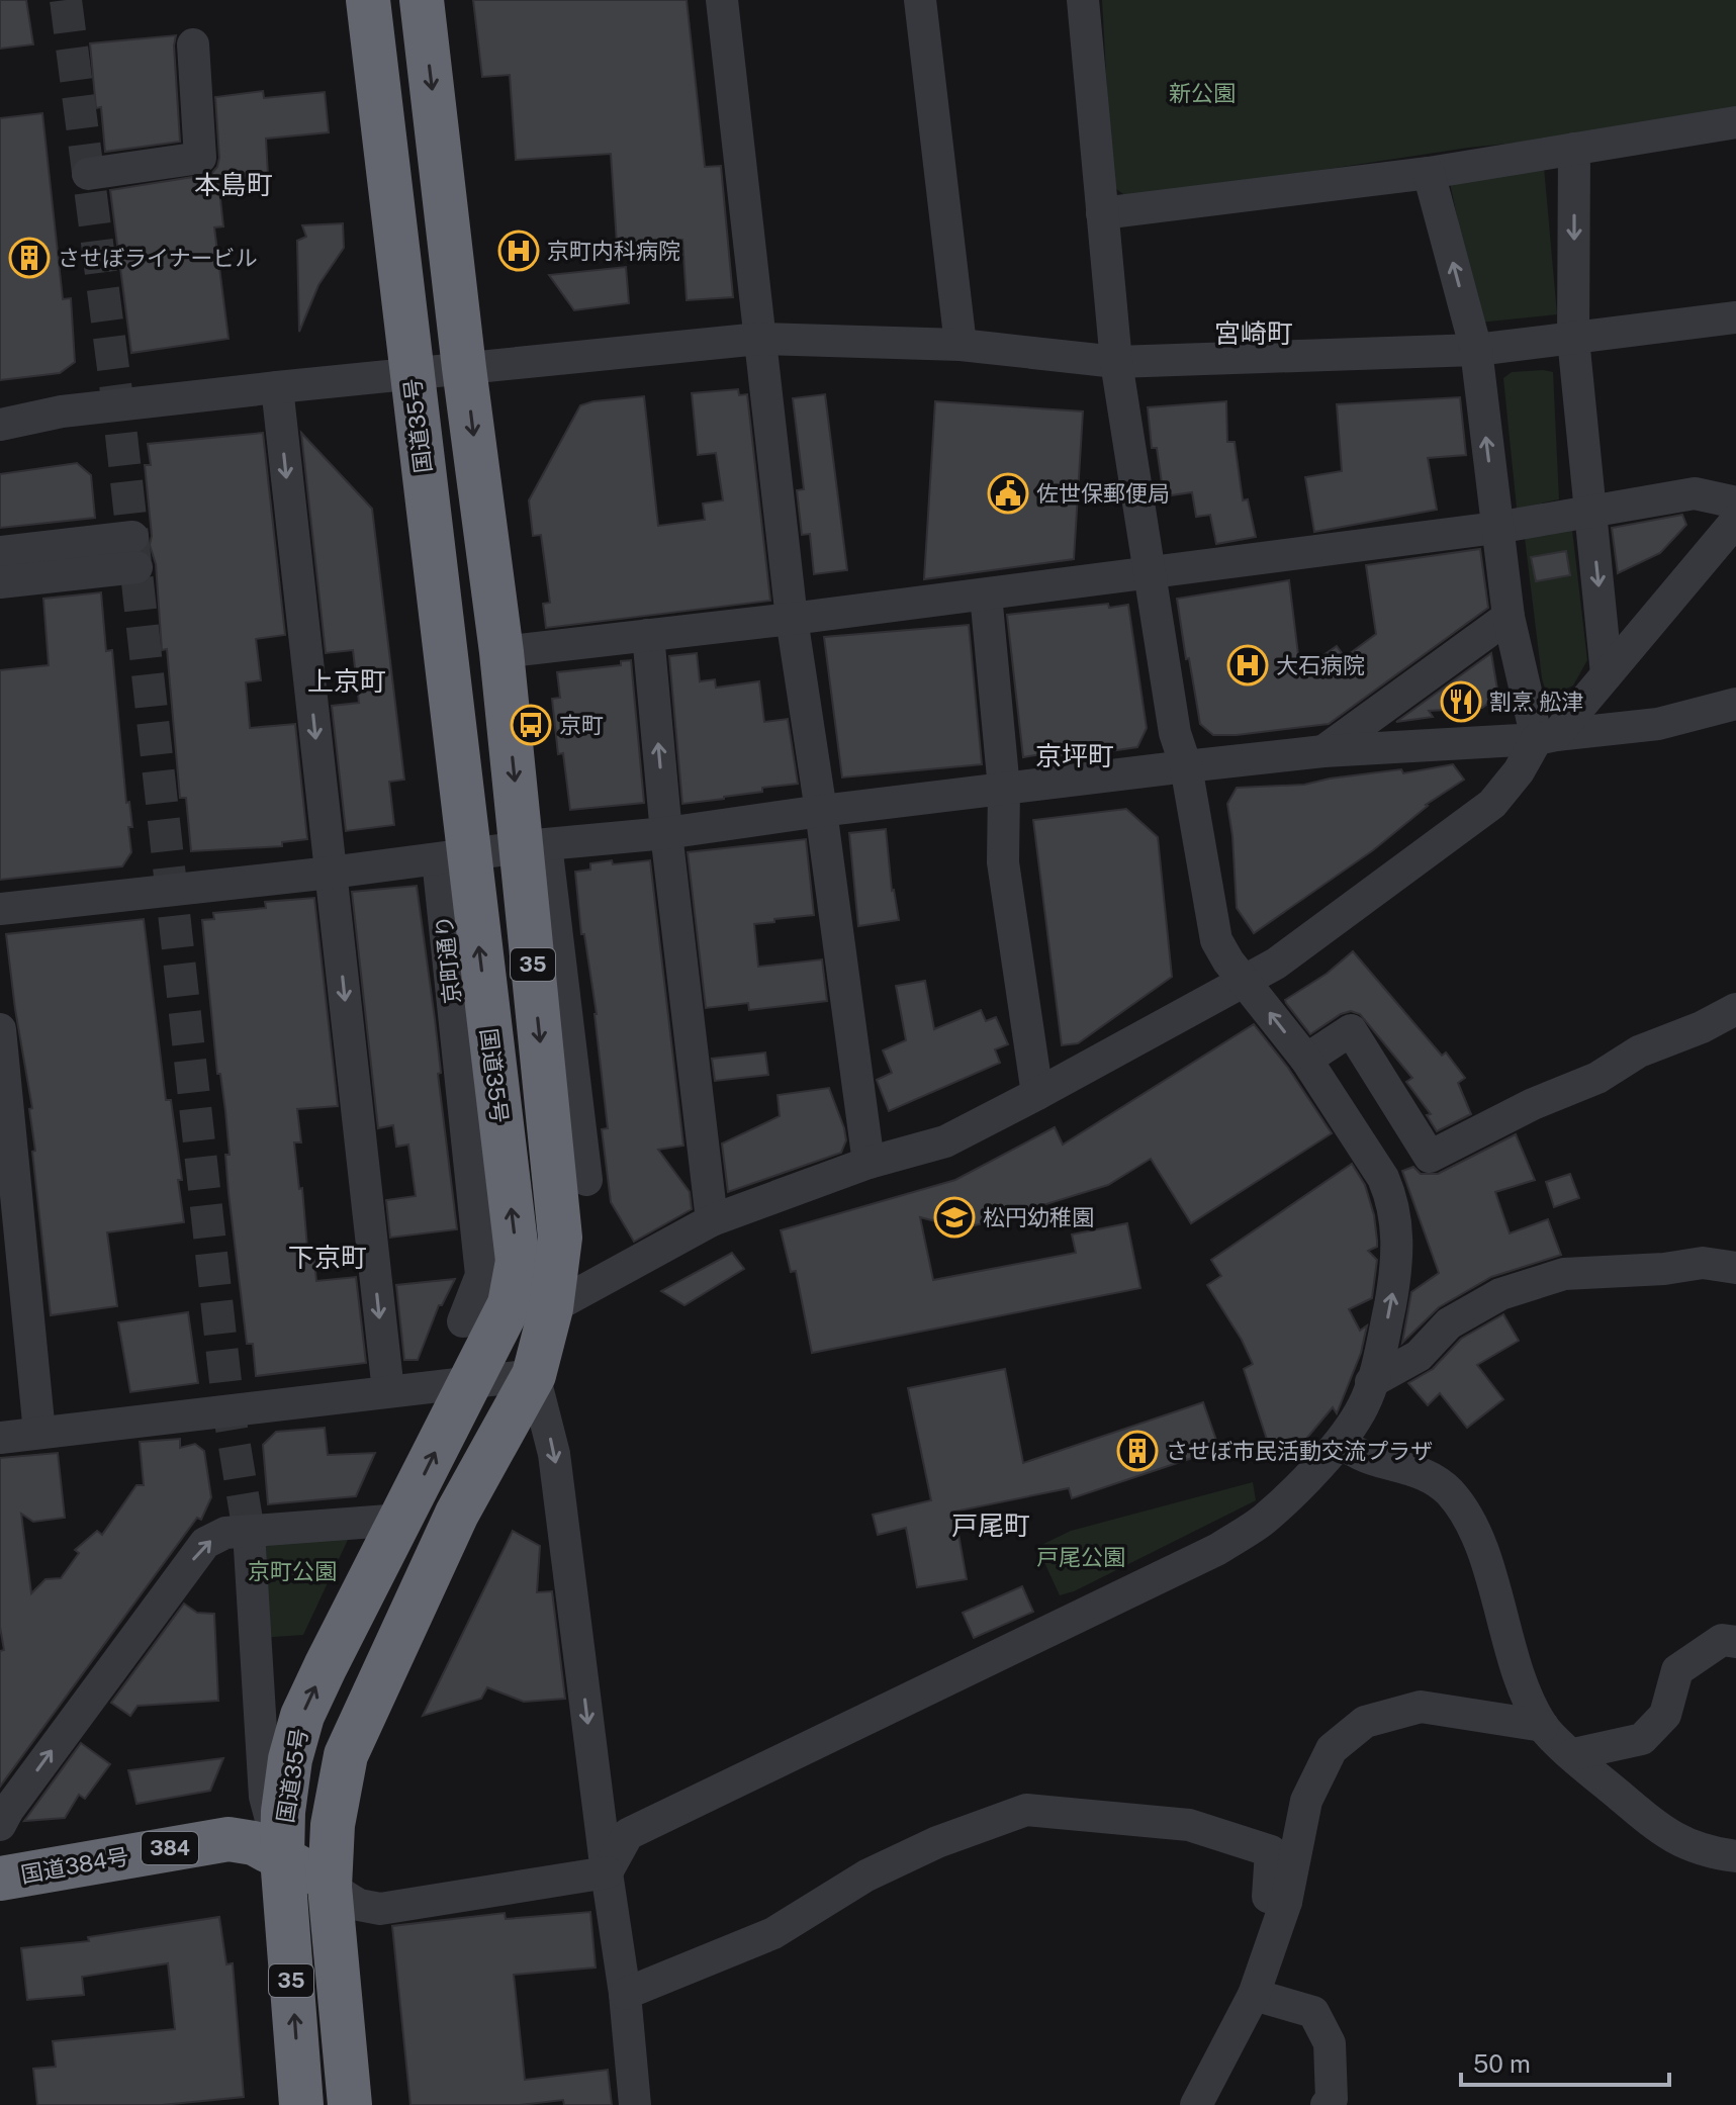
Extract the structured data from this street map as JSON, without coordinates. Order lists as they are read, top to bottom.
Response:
{
  "streets": {
    "highway": [
      "国道35号",
      "35",
      "384",
      "国道384号"
    ],
    "street": ["京町通り"]
  },
  "crossings": [
    ["国道35号", "京町通り"],
    ["国道35号", "国道384号"]
  ],
  "districts": [
    "本島町",
    "宮崎町",
    "上京町",
    "京坪町",
    "下京町",
    "戸尾町"
  ],
  "parks": ["新公園", "戸尾公園", "京町公園"],
  "places": {
    "hospital": ["京町内科病院", "大石病院"],
    "building": ["させぼライナービル", "させぼ市民活動交流プラザ"],
    "public building": ["佐世保郵便局"],
    "restaurant": ["割烹 舩津"],
    "bus stop": ["京町"],
    "school or university": ["松円幼稚園"]
  },
  "scale_bar": "50 m"
}
